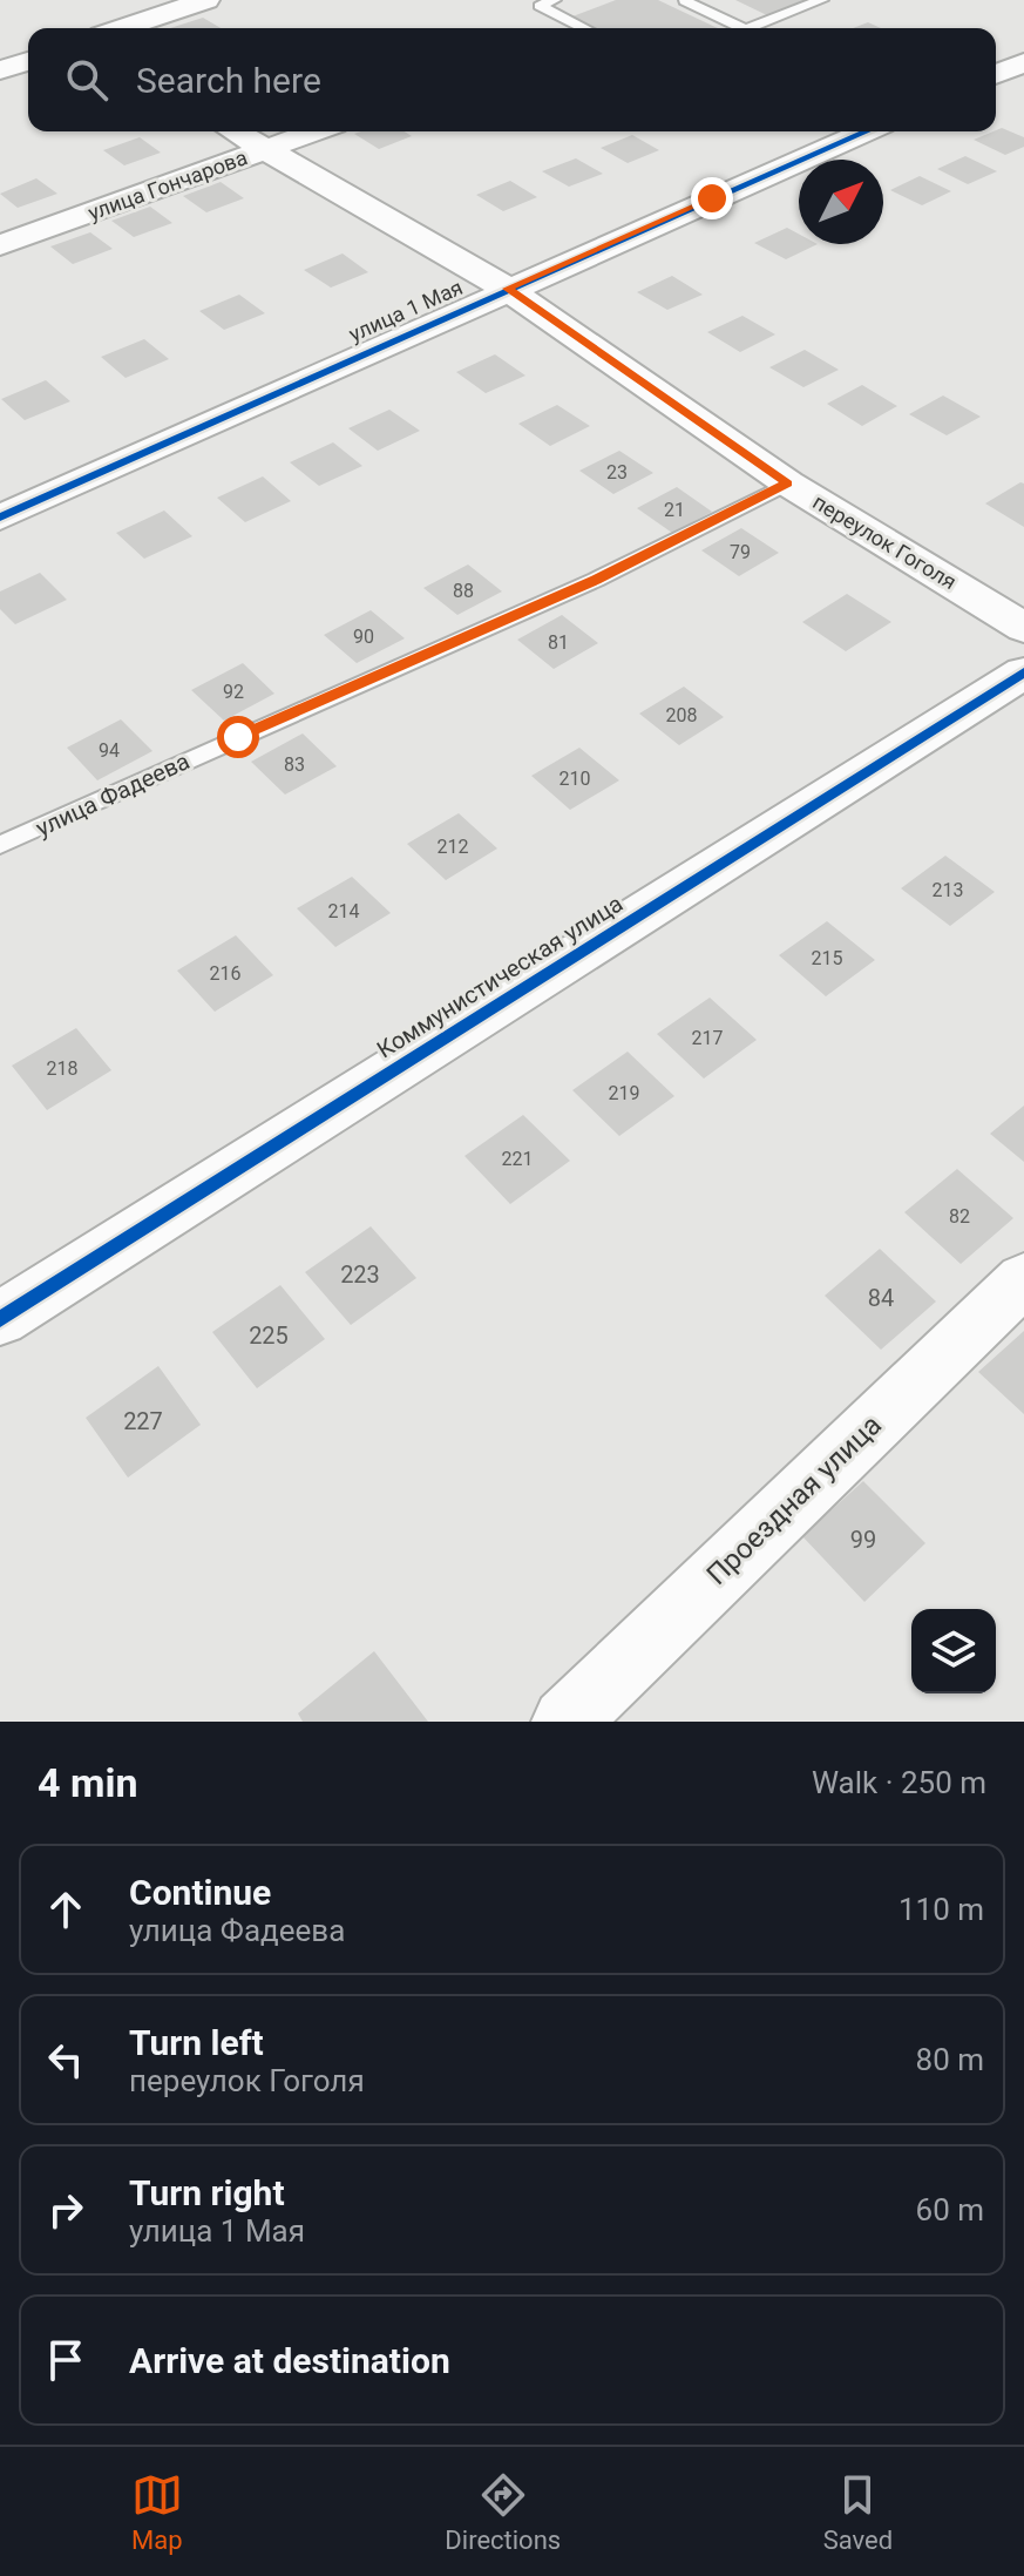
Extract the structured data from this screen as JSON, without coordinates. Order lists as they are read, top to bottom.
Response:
{
  "streets": {
    "street": [
      "улица Гончарова",
      "улица 1 Мая",
      "переулок Гоголя",
      "Коммунистическая улица",
      "Проездная улица"
    ],
    "lane": ["улица Фадеева"]
  },
  "crossings": [
    ["улица Гончарова", "переулок Гоголя"],
    ["улица 1 Мая", "переулок Гоголя"],
    ["переулок Гоголя", "улица Фадеева"]
  ],
  "house_numbers": [
    "23",
    "21",
    "79",
    "88",
    "90",
    "81",
    "92",
    "208",
    "94",
    "83",
    "210",
    "212",
    "213",
    "214",
    "215",
    "216",
    "217",
    "218",
    "219",
    "221",
    "82",
    "223",
    "84",
    "225",
    "227",
    "99"
  ],
  "north": "top right",
  "page": {
    "search": "Search here",
    "heading": ["4 min", "Walk · 250 m"],
    "list": [
      ["Continue", "улица Фадеева", "110 m"],
      ["Turn left", "переулок Гоголя", "80 m"],
      ["Turn right", "улица 1 Мая", "60 m"],
      "Arrive at destination"
    ],
    "nav": ["Map", "Directions", "Saved"]
  }
}
